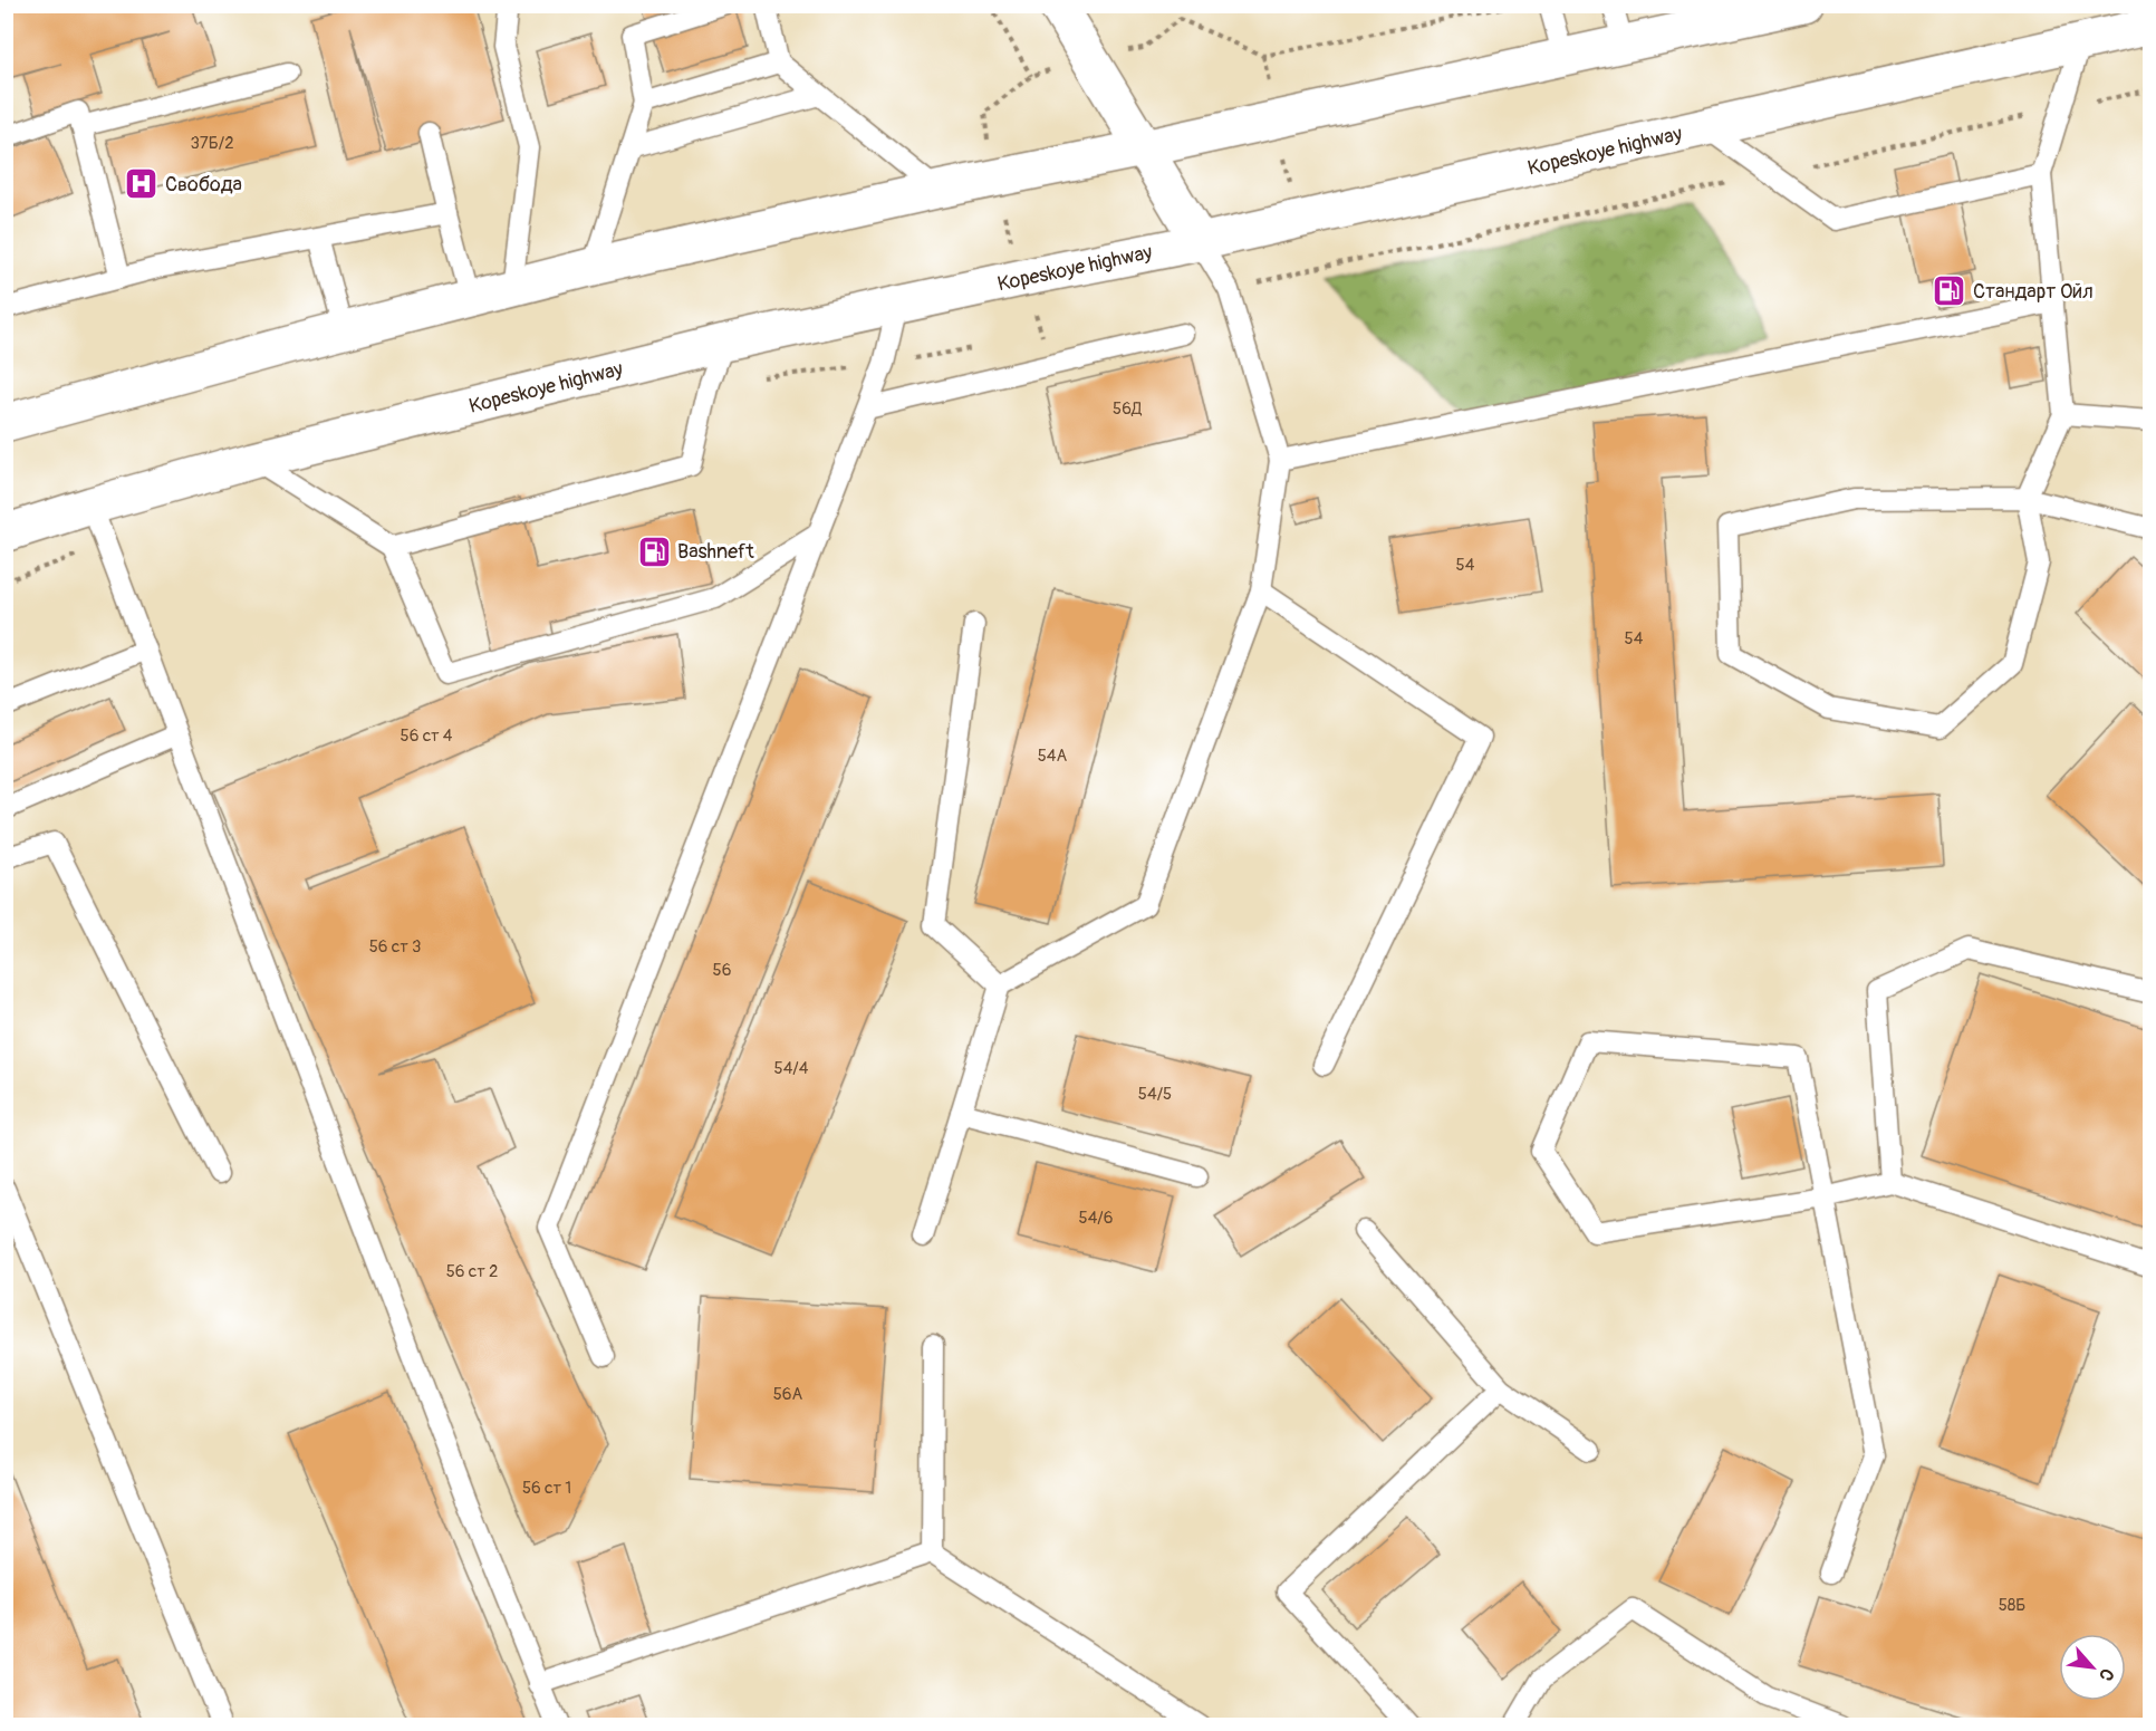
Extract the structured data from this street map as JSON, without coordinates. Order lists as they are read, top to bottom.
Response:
{
  "streets": {
    "main road": ["Kopeskoye highway"]
  },
  "places": {
    "hospital": ["Свобода"],
    "fuel station": ["Стандарт Ойл", "Bashneft"]
  },
  "house_numbers": [
    "37Б/2",
    "56Д",
    "54",
    "54",
    "56 ст 4",
    "54А",
    "56 ст 3",
    "56",
    "54/4",
    "54/5",
    "54/6",
    "56 ст 2",
    "56А",
    "56 ст 1",
    "58Б"
  ],
  "north": "bottom right"
}
